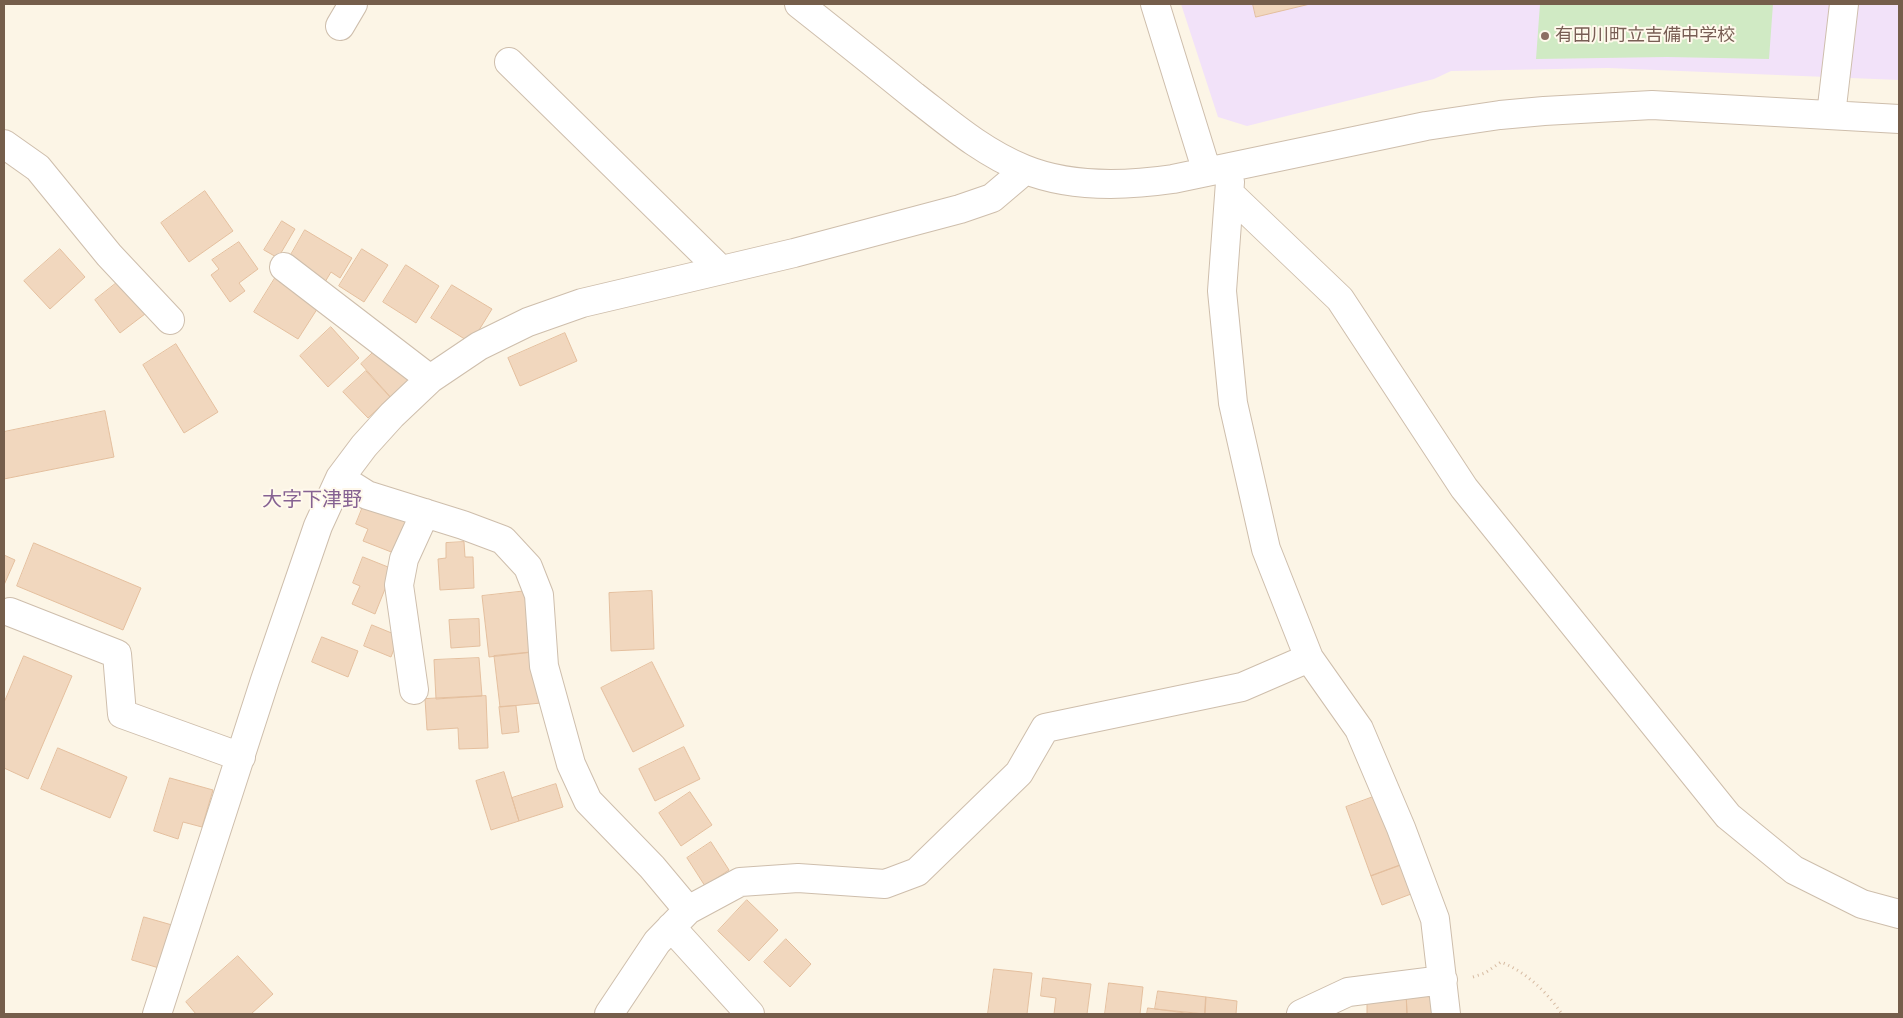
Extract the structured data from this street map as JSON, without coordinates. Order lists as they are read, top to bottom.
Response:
{
  "districts": ["大字下津野"],
  "places": ["有田川町立吉備中学校"]
}
